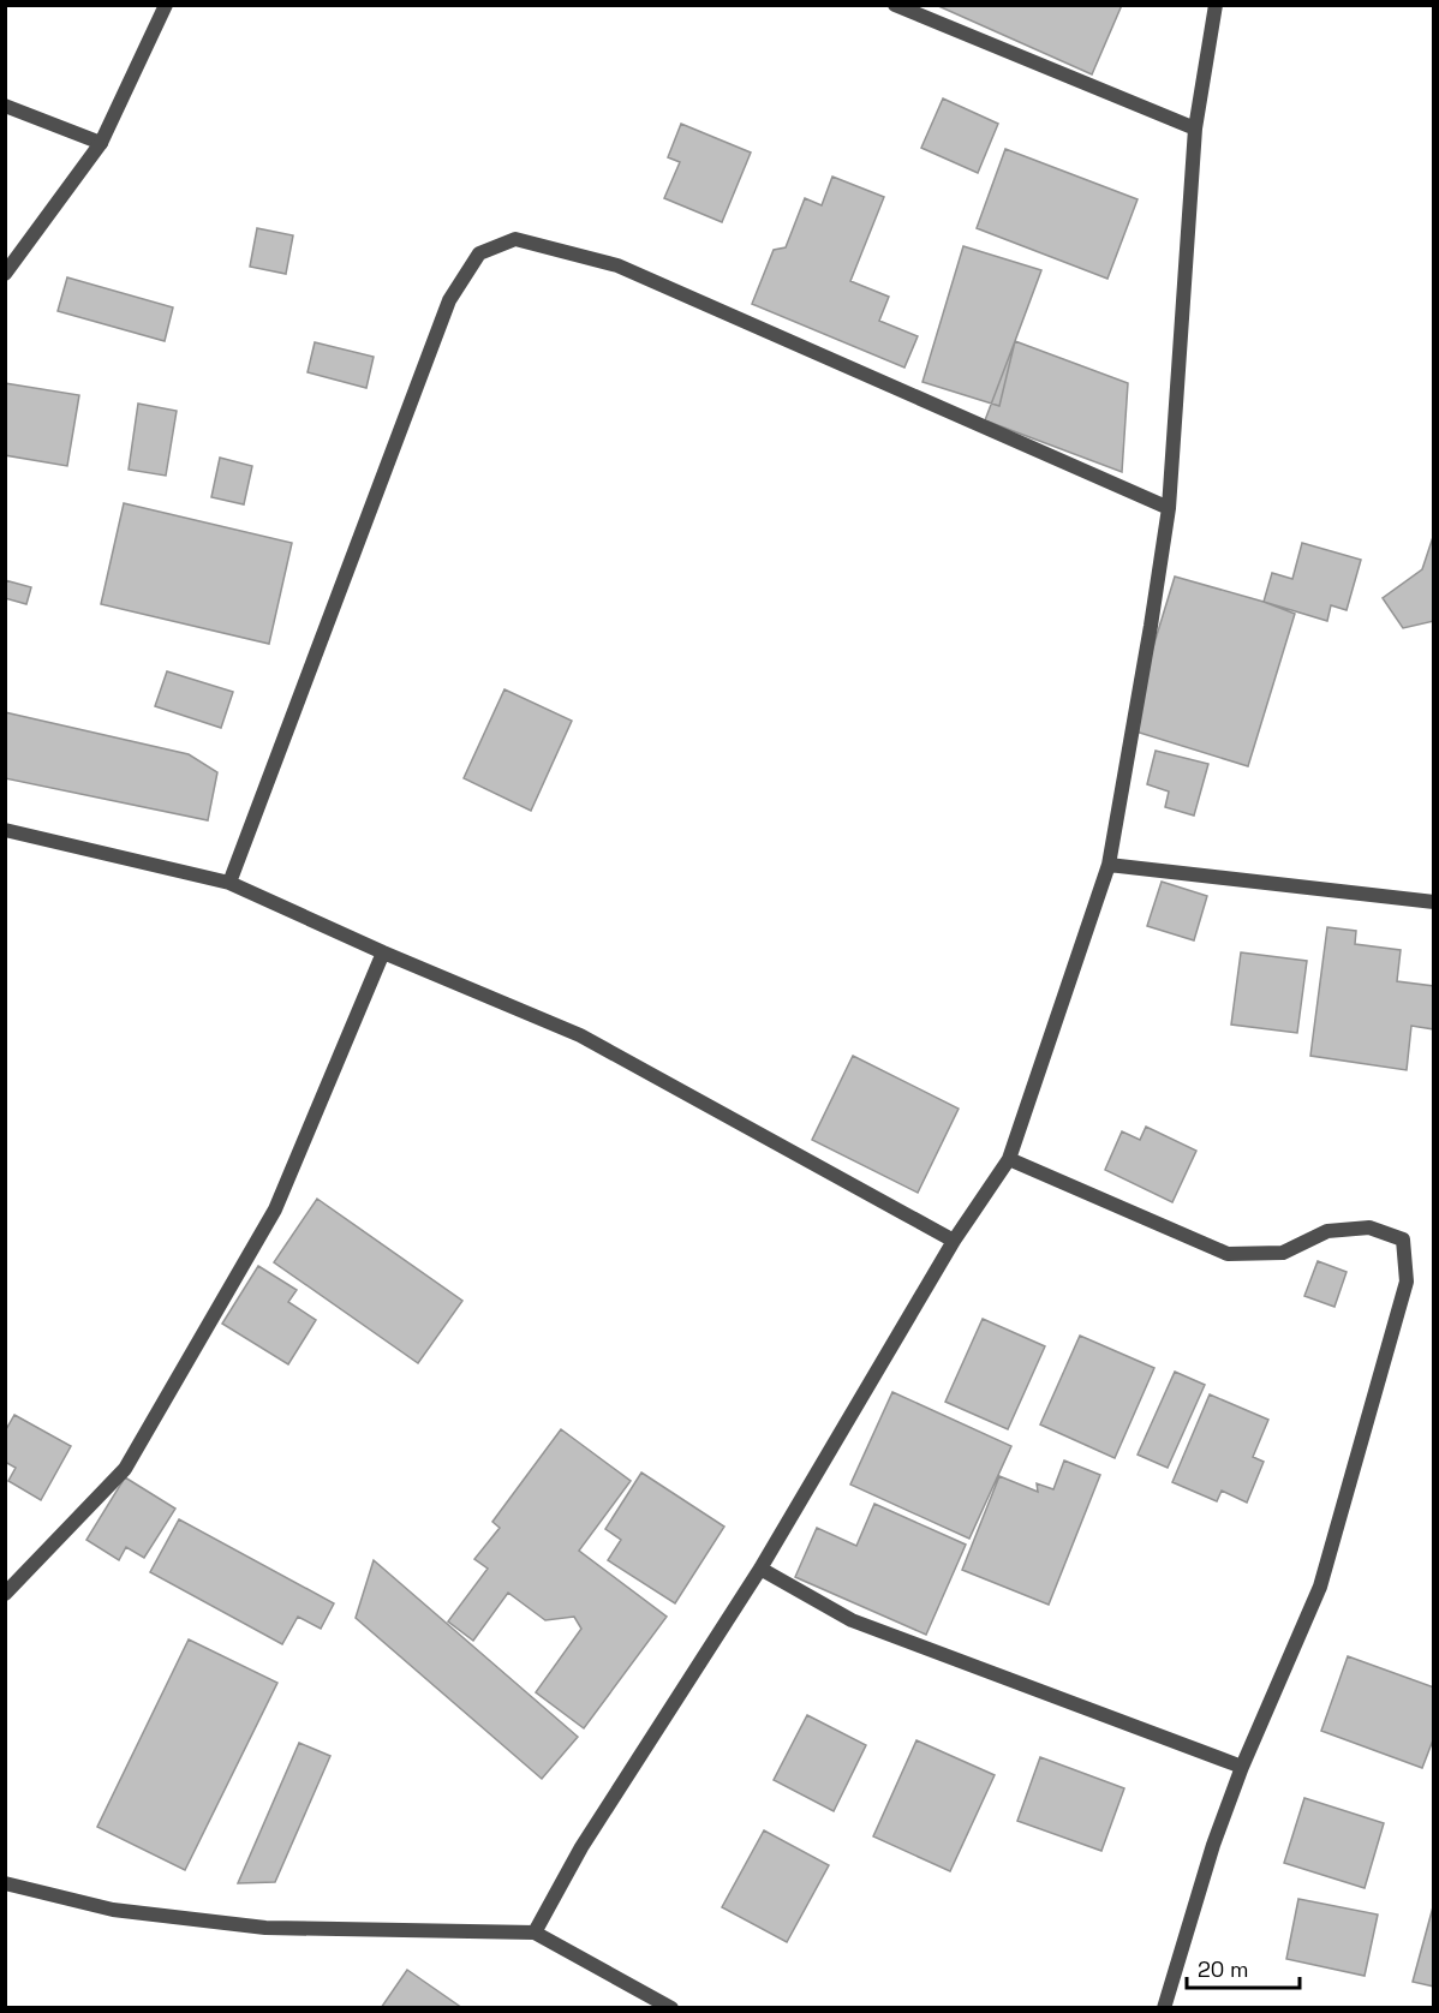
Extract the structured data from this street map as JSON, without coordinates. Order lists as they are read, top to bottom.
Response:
{
  "scale_bar": "20 m"
}
